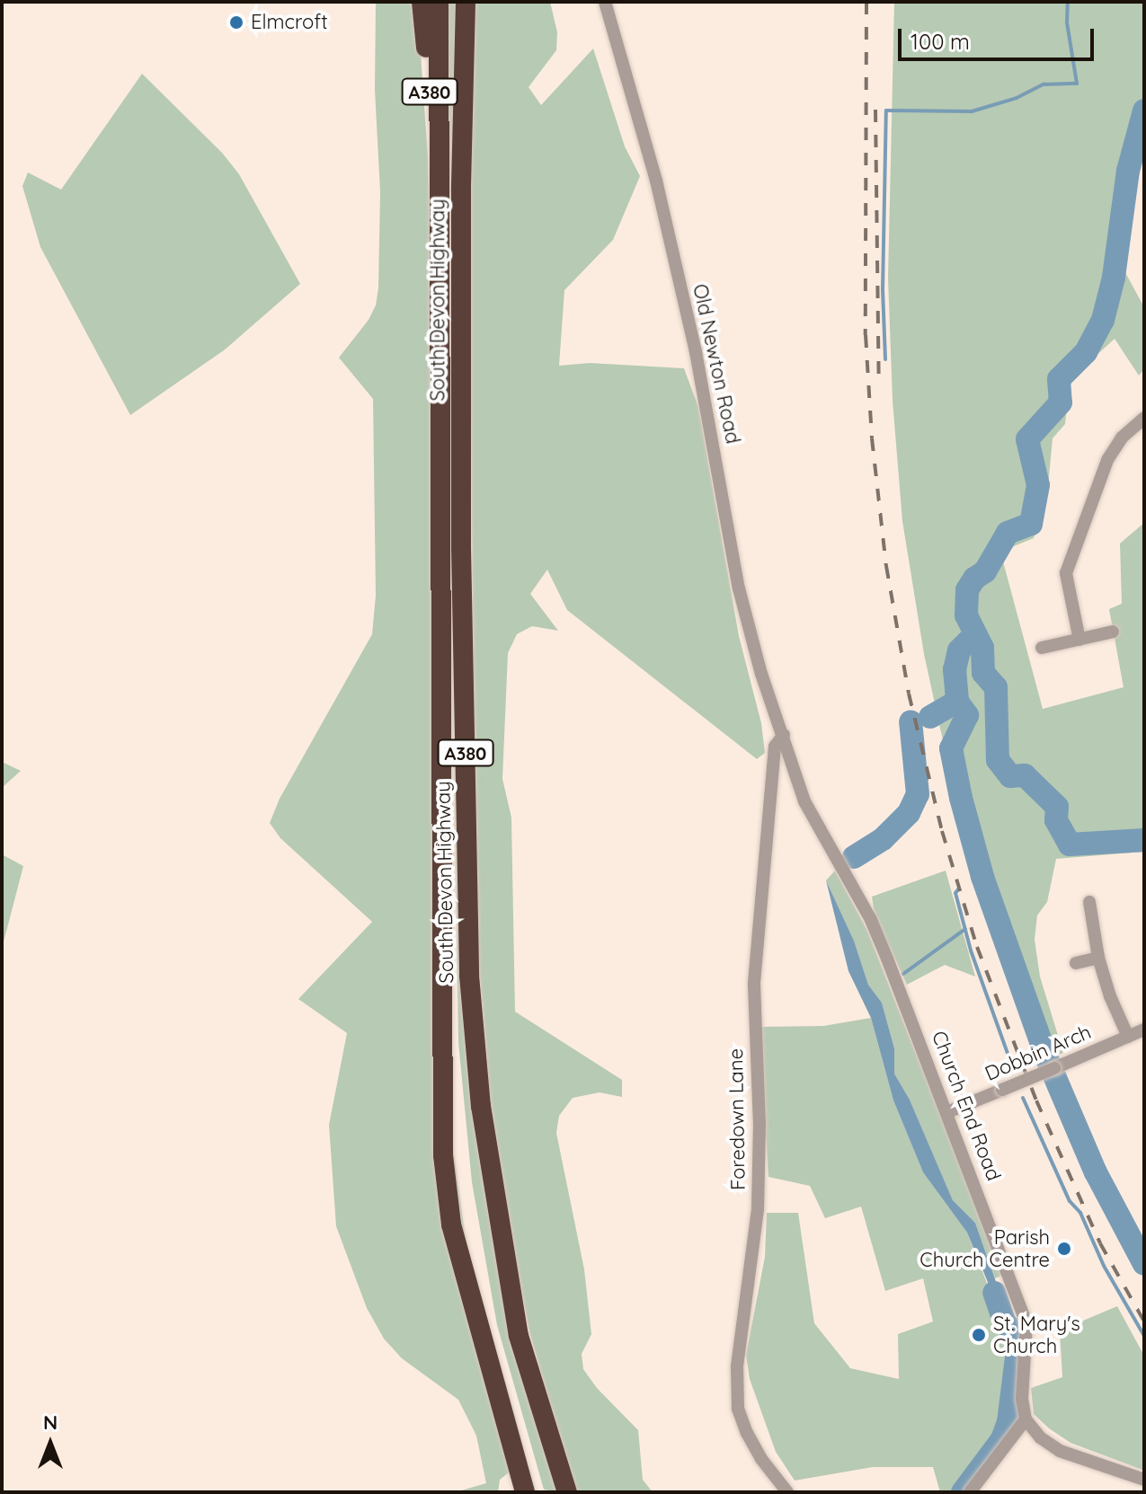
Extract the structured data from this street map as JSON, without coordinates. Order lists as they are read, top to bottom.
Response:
{
  "streets": {
    "highway": ["A380", "South Devon Highway"],
    "street": [
      "Old Newton Road",
      "Dobbin Arch",
      "Church End Road",
      "Foredown Lane"
    ]
  },
  "crossings": [
    ["A380", "South Devon Highway"],
    ["Old Newton Road", "Church End Road"],
    ["Old Newton Road", "Foredown Lane"],
    ["Dobbin Arch", "Church End Road"],
    ["Church End Road", "Foredown Lane"]
  ],
  "places": ["Elmcroft", "Parish Church Centre", "St. Mary's Church"],
  "scale_bar": "100 m",
  "north": "top"
}
